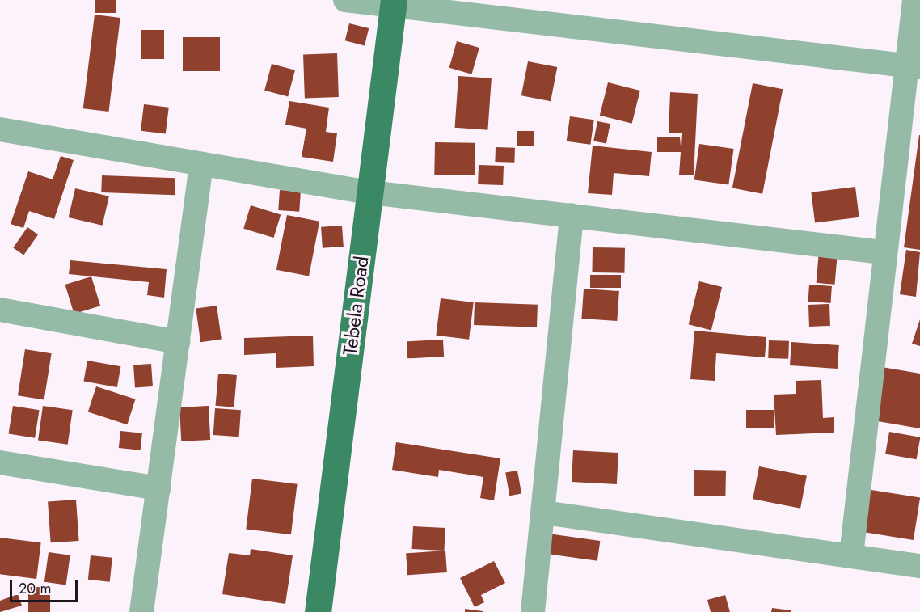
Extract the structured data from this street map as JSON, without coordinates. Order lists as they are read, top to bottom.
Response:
{
  "streets": {
    "main road": ["Tebela Road"]
  },
  "scale_bar": "20 m"
}
